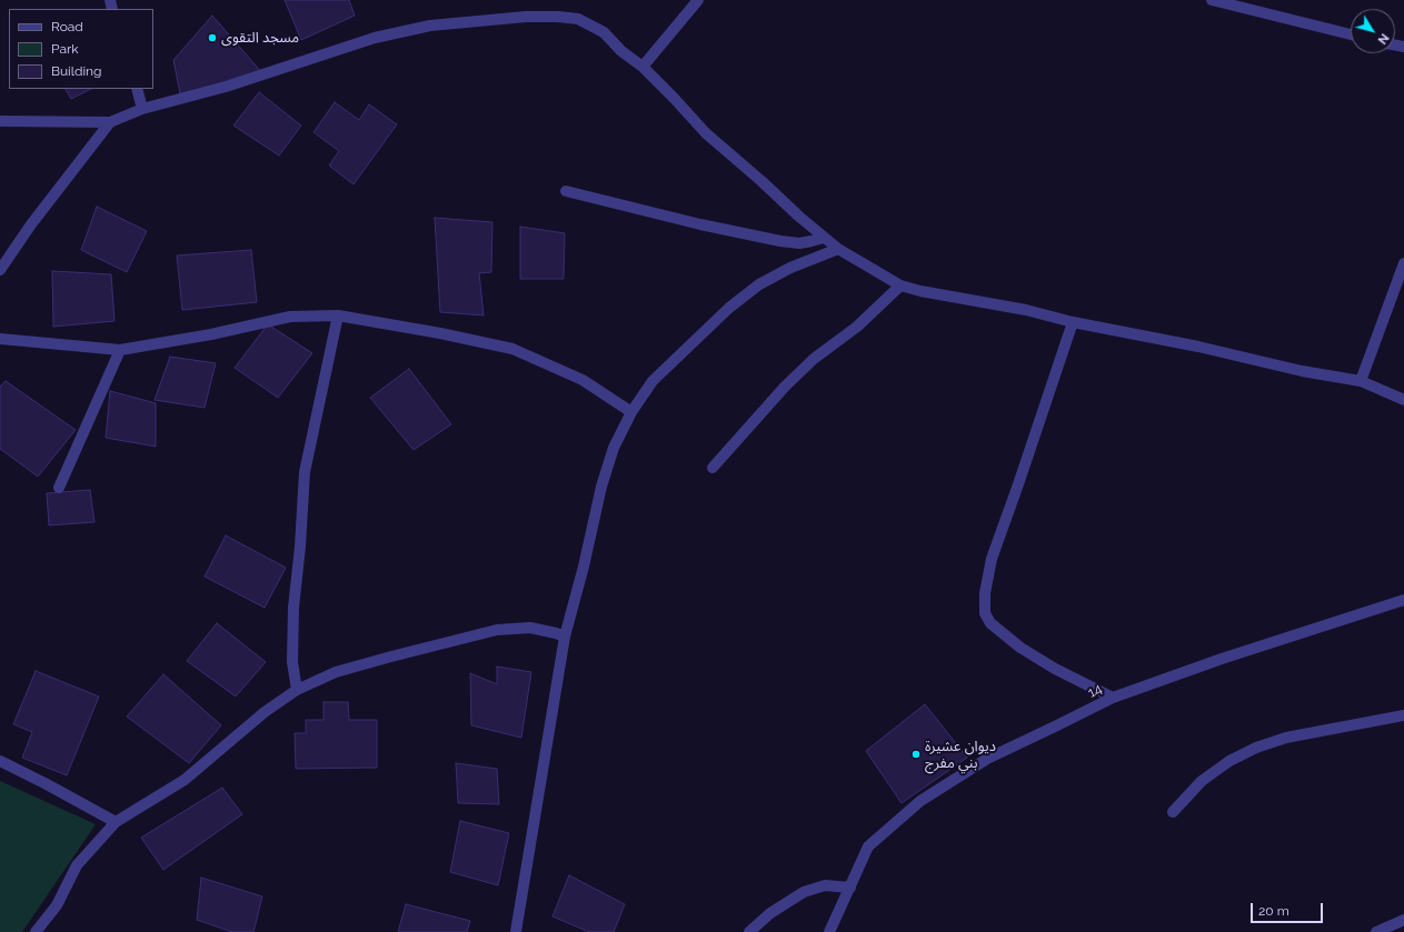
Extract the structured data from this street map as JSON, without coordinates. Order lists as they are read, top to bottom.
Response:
{
  "streets": {
    "street": ["14"]
  },
  "places": ["مسجد التقوى", "ديوان عشيرة بني مفرج"],
  "legend": ["Road", "Park", "Building"],
  "scale_bar": "20 m",
  "north": "bottom right"
}
